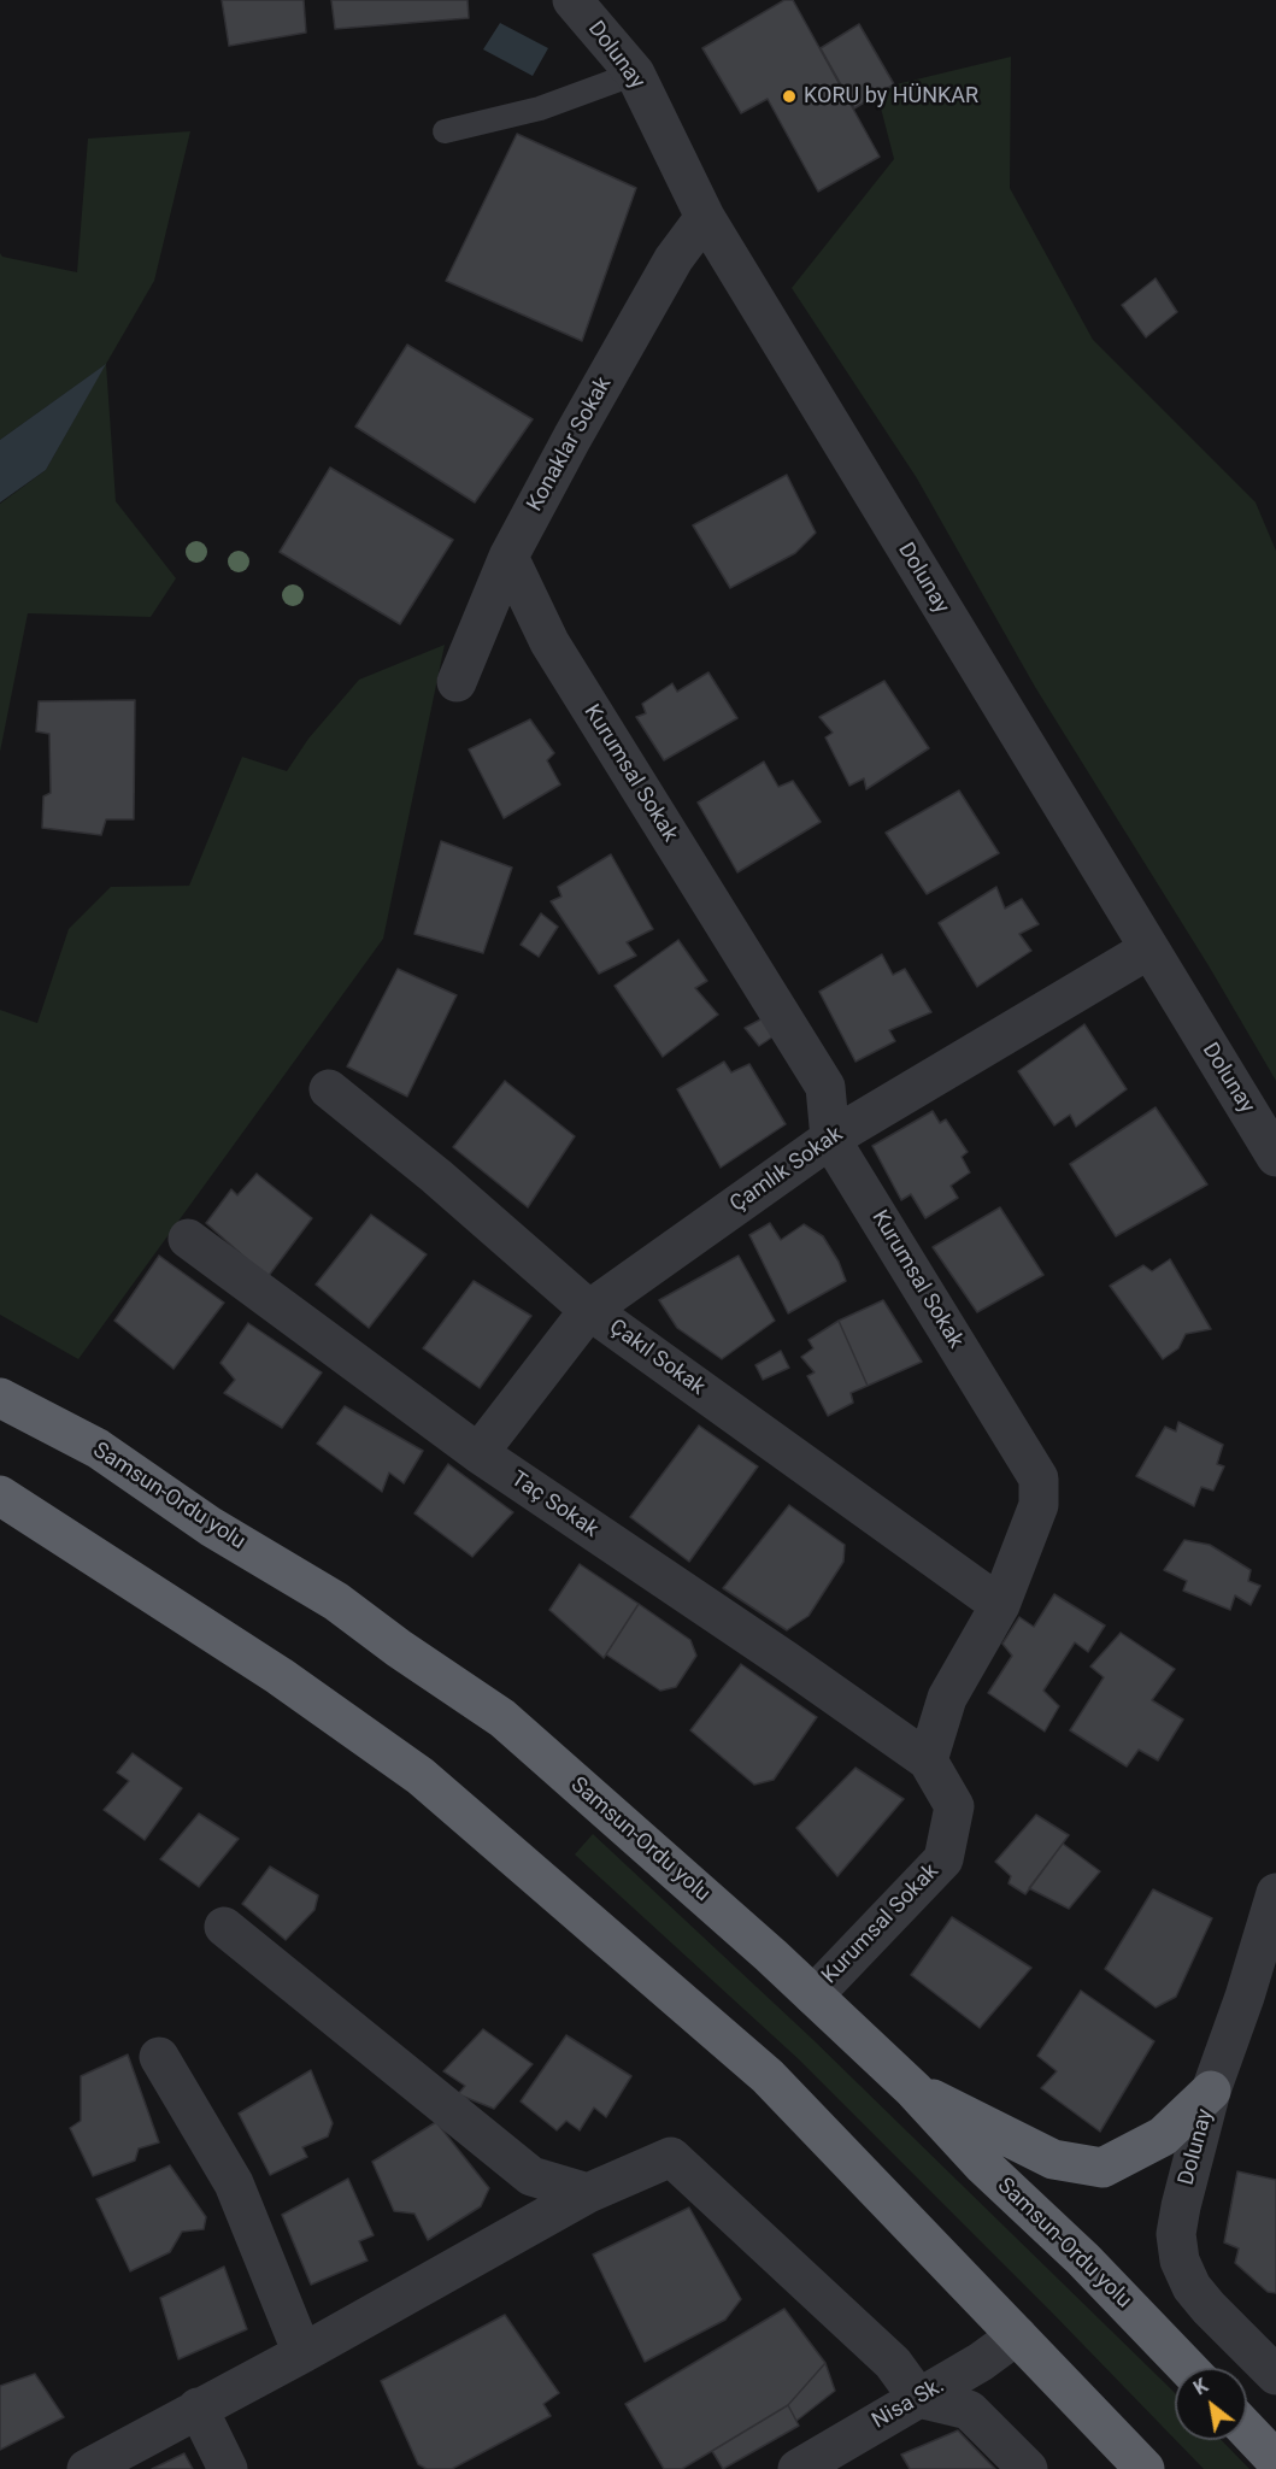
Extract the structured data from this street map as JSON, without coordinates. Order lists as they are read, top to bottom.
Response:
{
  "streets": {
    "highway": ["Samsun-Ordu yolu"],
    "street": [
      "Dolunay",
      "Konaklar Sokak",
      "Kurumsal Sokak",
      "Çamlık Sokak",
      "Çakıl Sokak",
      "Taç Sokak",
      "Nisa Sk."
    ]
  },
  "crossings": [
    ["Dolunay", "Konaklar Sokak"],
    ["Dolunay", "Çamlık Sokak"],
    ["Konaklar Sokak", "Kurumsal Sokak"],
    ["Kurumsal Sokak", "Çamlık Sokak"],
    ["Kurumsal Sokak", "Çakıl Sokak"],
    ["Kurumsal Sokak", "Samsun-Ordu yolu"],
    ["Kurumsal Sokak", "Taç Sokak"],
    ["Çamlık Sokak", "Çakıl Sokak"],
    ["Çamlık Sokak", "Taç Sokak"]
  ],
  "places": ["KORU by HÜNKAR"],
  "north": "top left"
}
